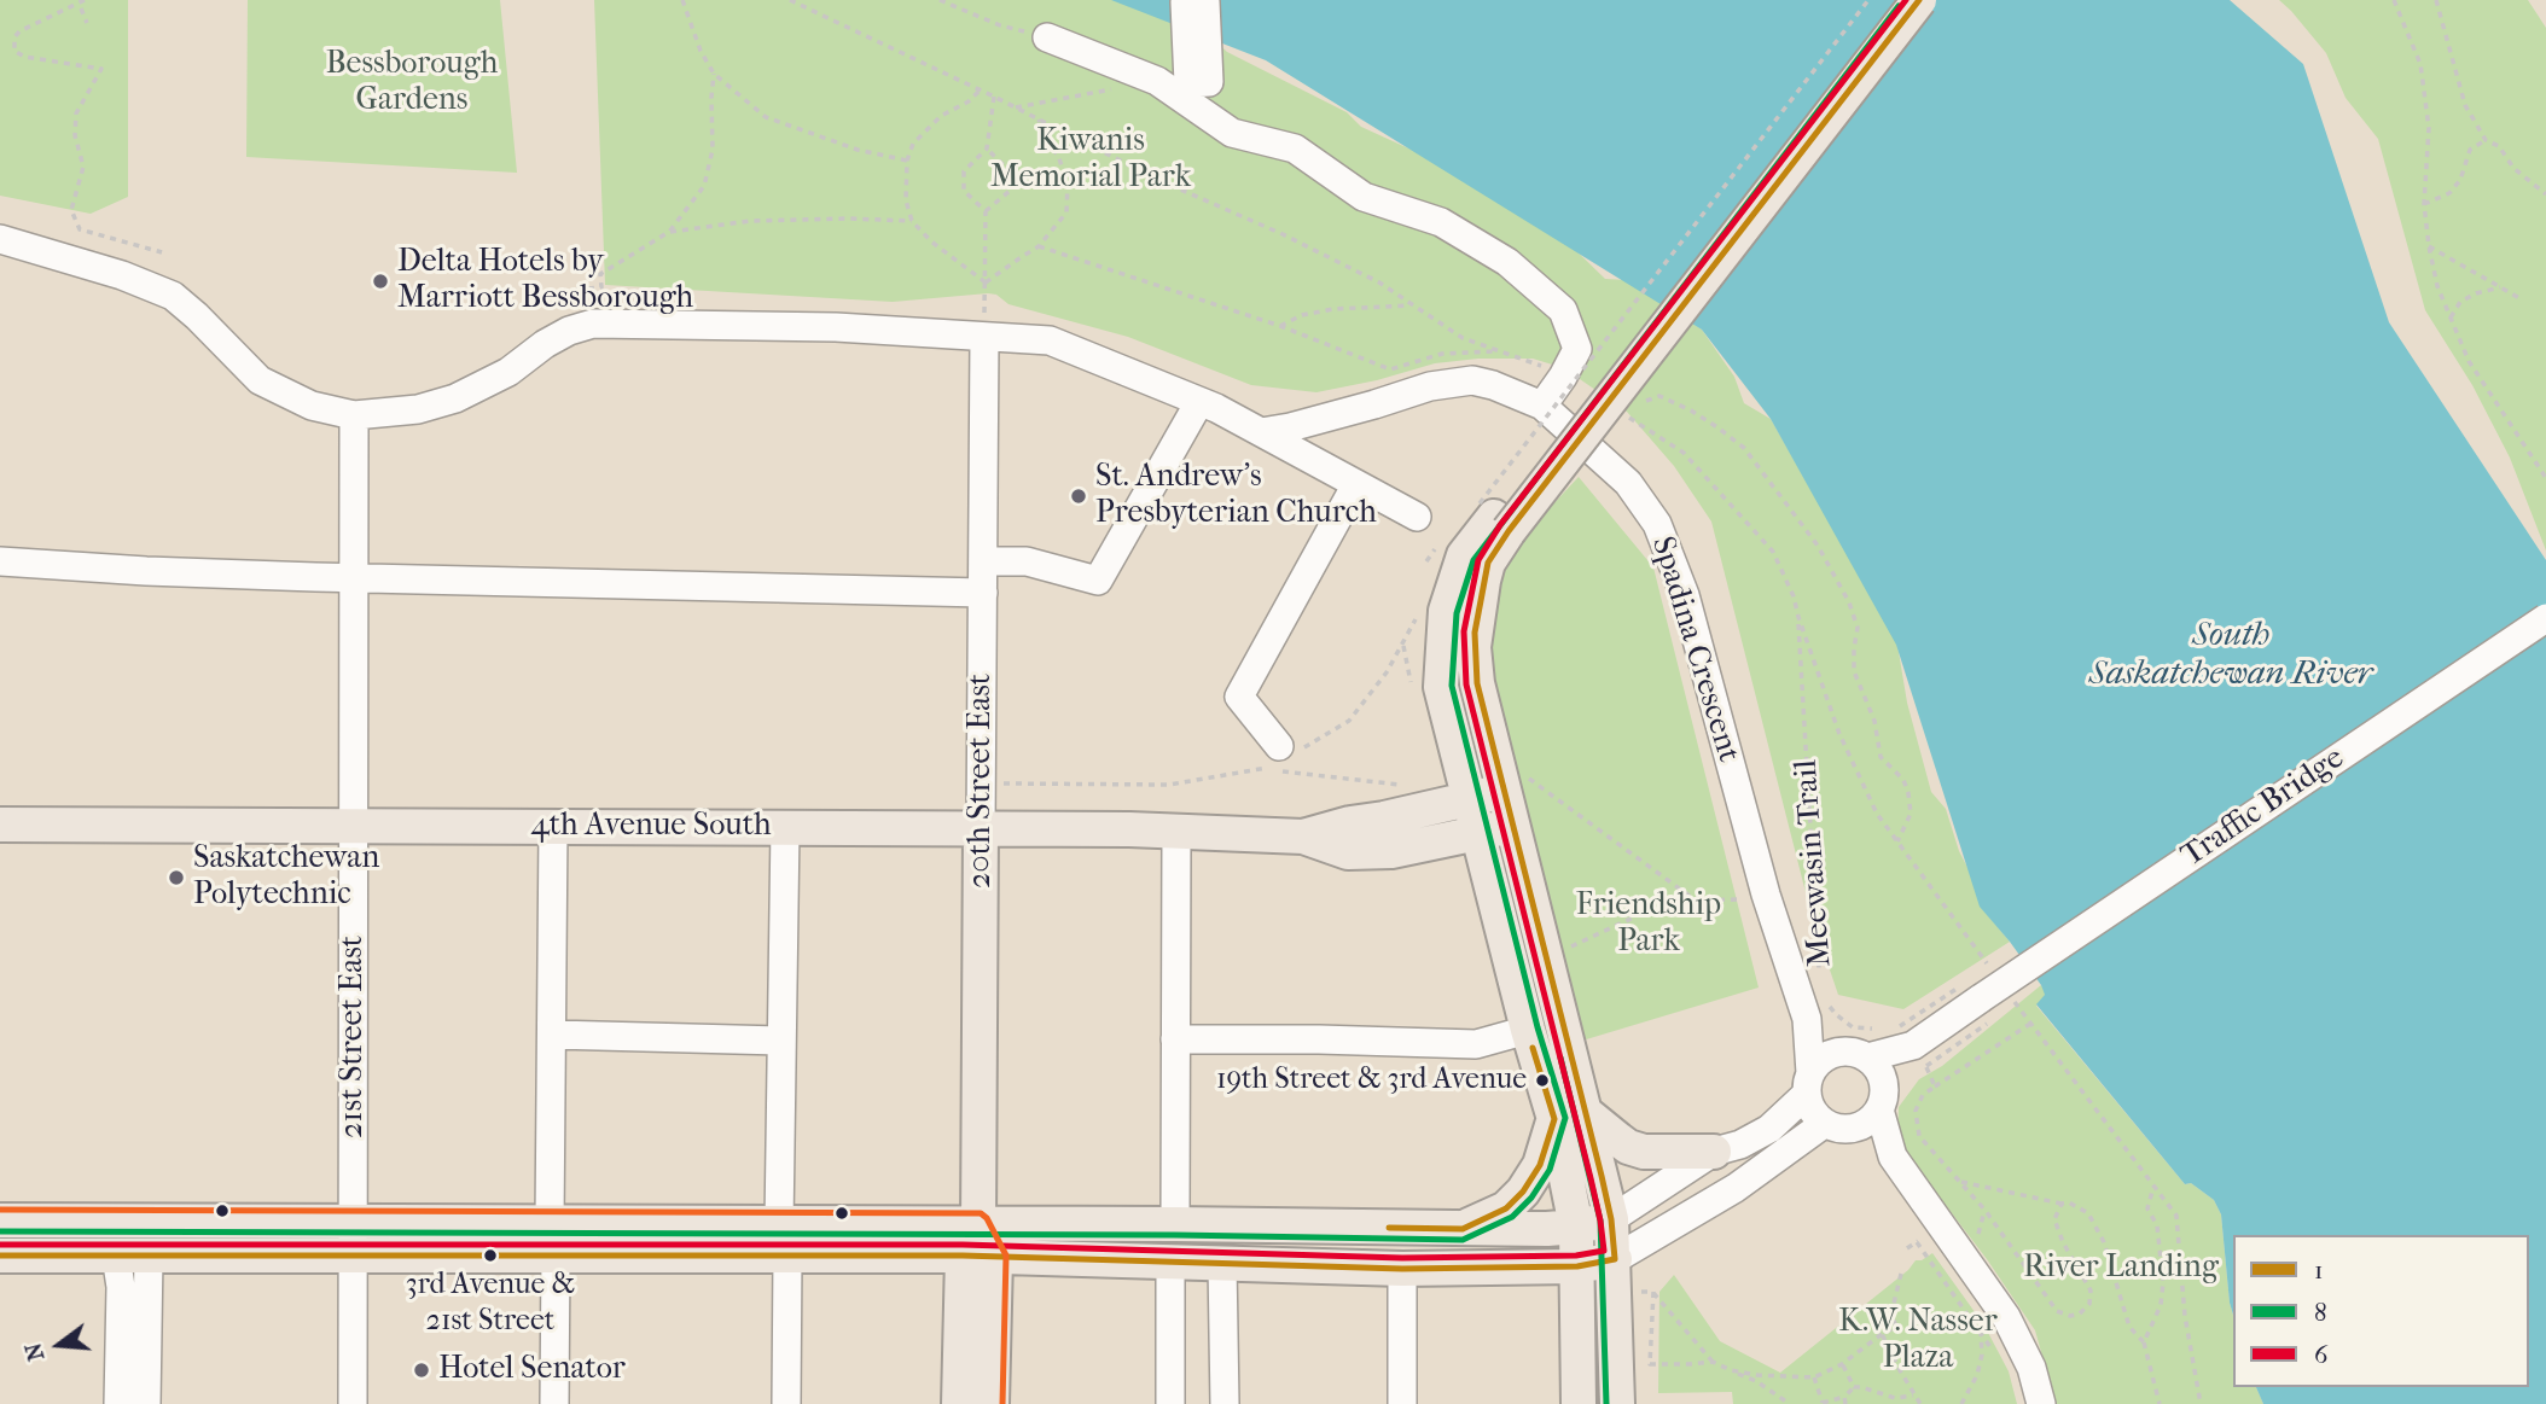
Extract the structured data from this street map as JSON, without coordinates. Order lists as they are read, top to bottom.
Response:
{
  "streets": {
    "main road": ["20th Street East", "4th Avenue South"],
    "street": ["Spadina Crescent", "Traffic Bridge", "21st Street East"],
    "path": ["Meewasin Trail"]
  },
  "crossings": [
    ["20th Street East", "4th Avenue South"],
    ["4th Avenue South", "21st Street East"]
  ],
  "water": ["South Saskatchewan River"],
  "parks": [
    "Bessborough Gardens",
    "Kiwanis Memorial Park",
    "Friendship Park",
    "River Landing",
    "K.W. Nasser Plaza"
  ],
  "places": [
    "Delta Hotels by Marriott Bessborough",
    "St. Andrew's Presbyterian Church",
    "Saskatchewan Polytechnic",
    "19th Street & 3rd Avenue",
    "3rd Avenue & 21st Street",
    "Hotel Senator"
  ],
  "lines": ["transit line 1", "transit line 6", "transit line 8"],
  "legend": ["1", "8", "6"],
  "north": "left"
}
